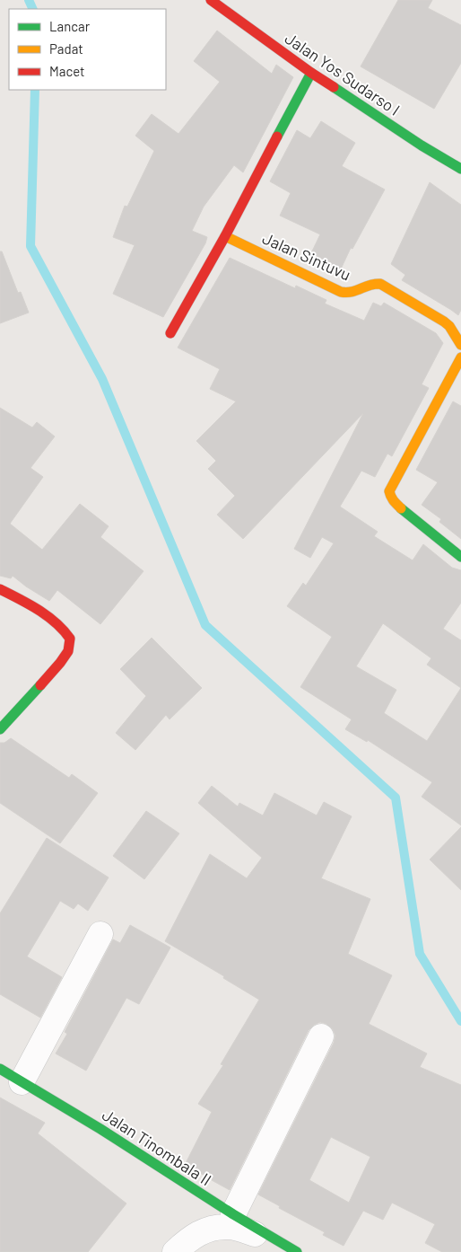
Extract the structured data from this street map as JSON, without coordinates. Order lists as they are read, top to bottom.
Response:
{
  "streets": {
    "street": ["Jalan Yos Sudarso I", "Jalan Sintuvu", "Jalan Tinombala II"]
  },
  "legend": ["Lancar", "Padat", "Macet"]
}
